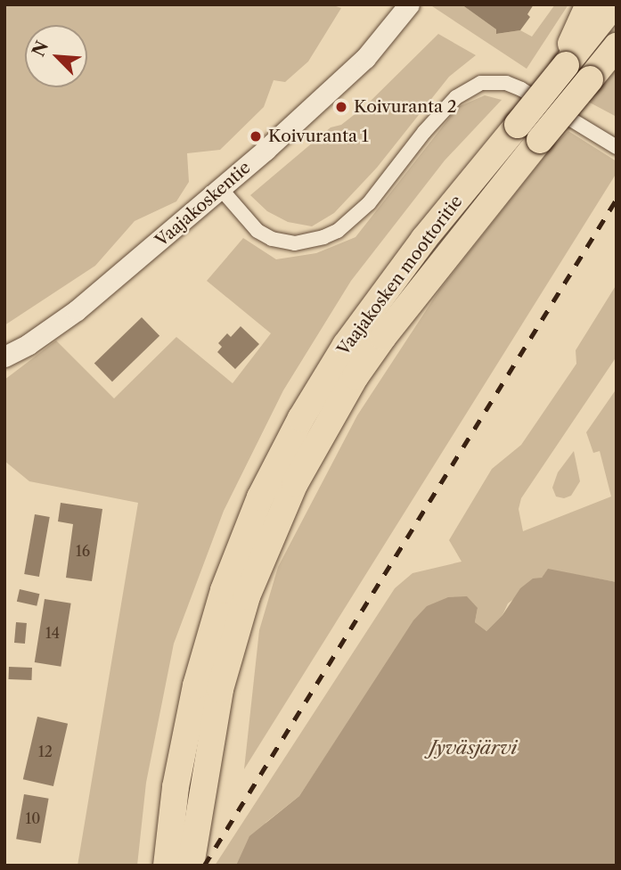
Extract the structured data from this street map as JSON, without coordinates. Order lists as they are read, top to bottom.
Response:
{
  "streets": {
    "highway": ["Vaajakosken moottoritie"],
    "main road": ["Vaajakoskentie"]
  },
  "water": ["Jyväsjärvi"],
  "places": ["Koivuranta 2", "Koivuranta 1"],
  "house_numbers": [
    "16",
    "14",
    "12",
    "10"
  ],
  "north": "top left"
}
